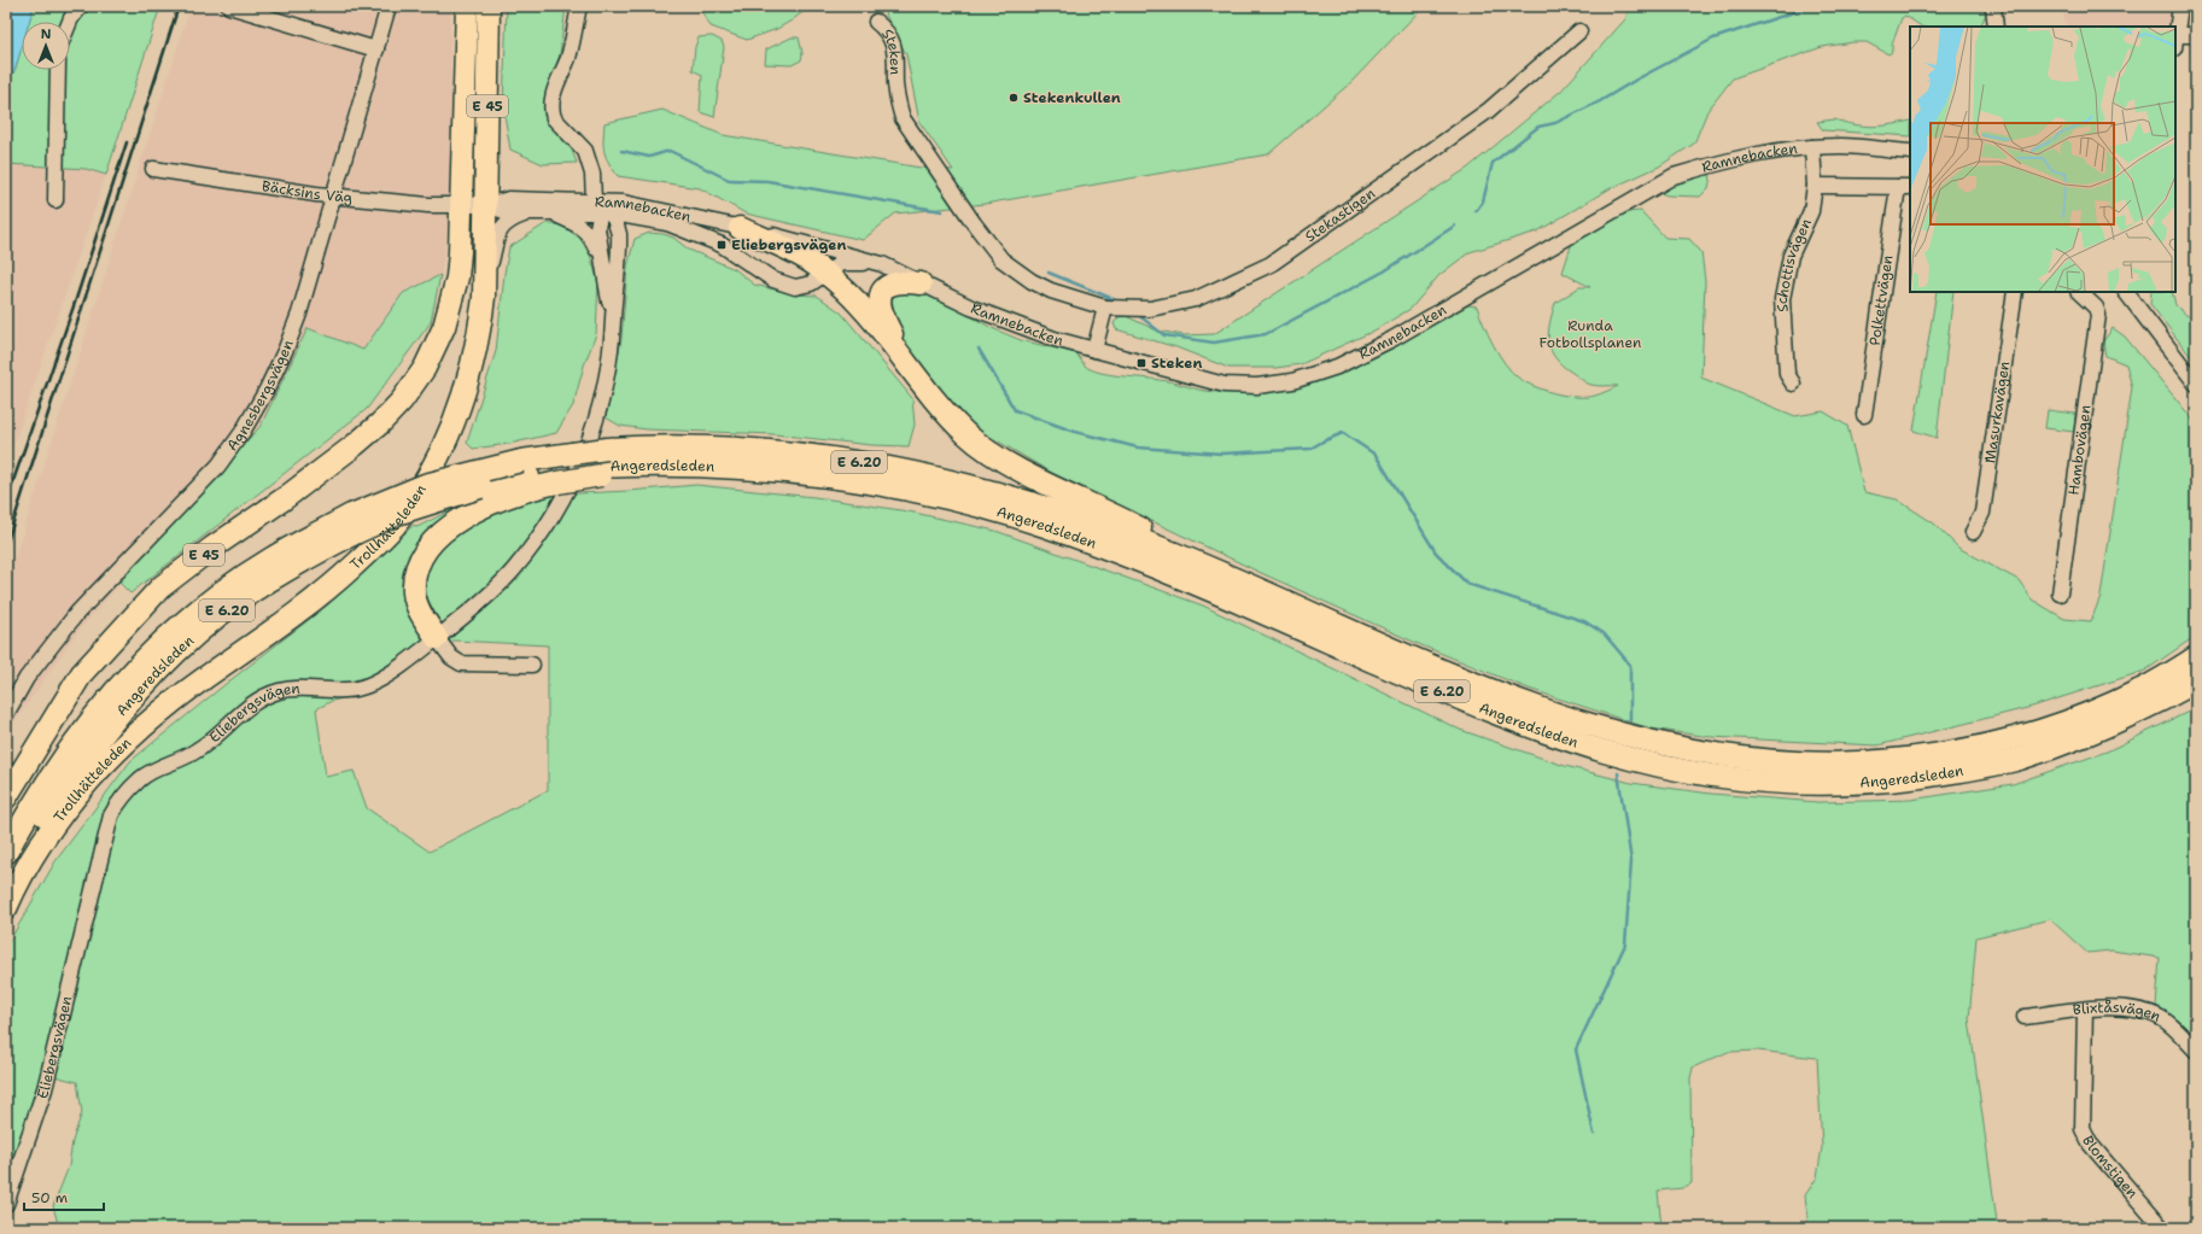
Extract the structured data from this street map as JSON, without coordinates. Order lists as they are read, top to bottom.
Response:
{
  "streets": {
    "highway": [
      "E 45",
      "E 6.20",
      "Angeredsleden",
      "Trollhätteleden"
    ],
    "street": [
      "Steken",
      "Ramnebacken",
      "Bäcksins Väg",
      "Stekastigen",
      "Schottisvägen",
      "Polkettvägen",
      "Agnesbergsvägen",
      "Masurkavägen",
      "Hambovägen",
      "Eliebergsvägen",
      "Blixtåsvägen",
      "Blomstigen"
    ]
  },
  "crossings": [
    ["Steken", "Stekastigen"],
    ["E 45", "Ramnebacken"],
    ["E 45", "Bäcksins Väg"],
    ["Ramnebacken", "Bäcksins Väg"],
    ["Ramnebacken", "Schottisvägen"],
    ["Ramnebacken", "Trollhätteleden"],
    ["Ramnebacken", "Eliebergsvägen"],
    ["Bäcksins Väg", "Agnesbergsvägen"],
    ["Blixtåsvägen", "Blomstigen"]
  ],
  "parks": ["Runda Fotbollsplanen"],
  "places": {
    "other": ["Stekenkullen"],
    "transit": ["Eliebergsvägen", "Steken"]
  },
  "scale_bar": "50 m",
  "north": "top"
}
